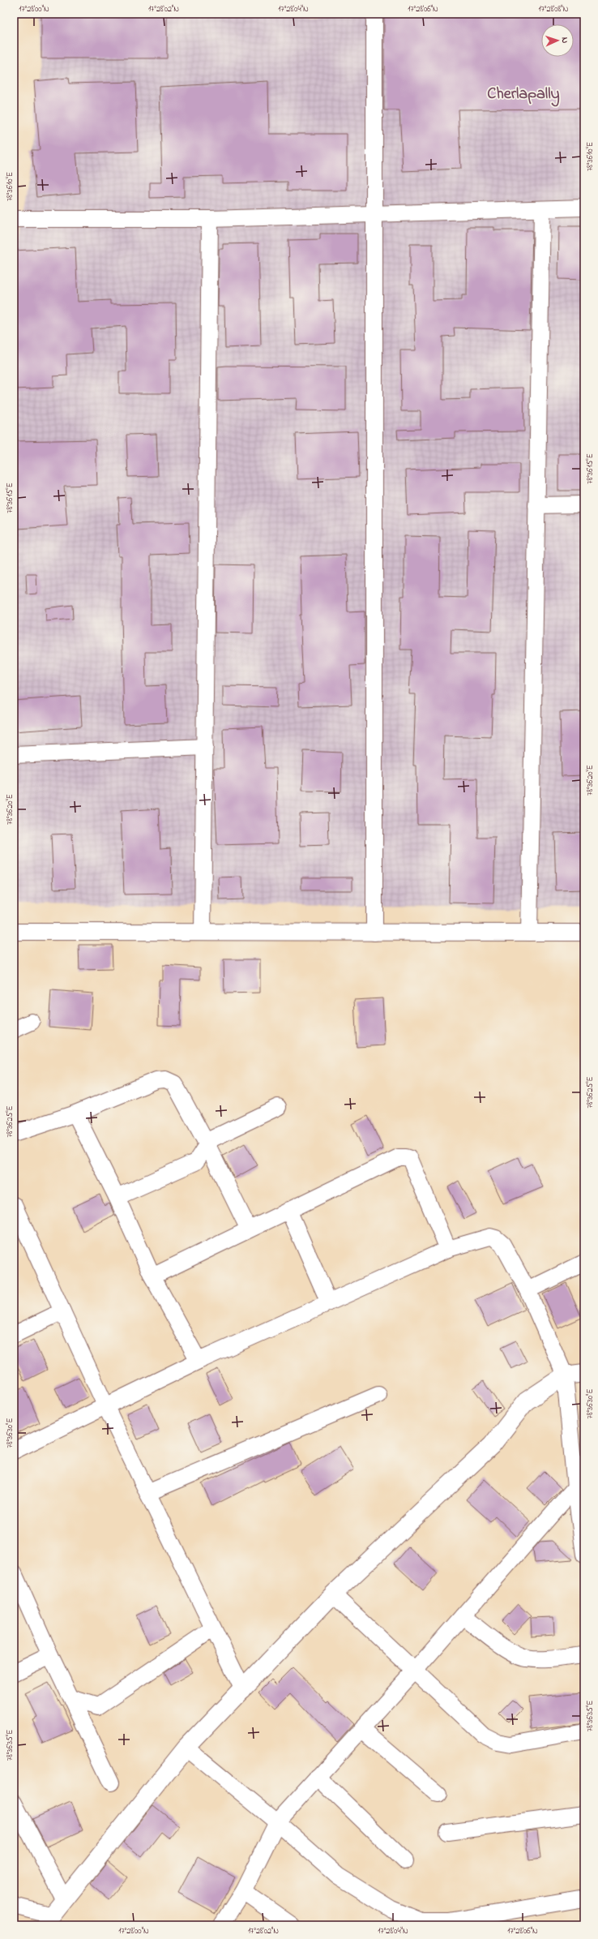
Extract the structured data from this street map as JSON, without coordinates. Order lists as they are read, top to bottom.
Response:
{
  "districts": ["Cherlapally"],
  "north": "right",
  "coordinates": [
    "17°28'00\"N",
    "17°28'02\"N",
    "17°28'04\"N",
    "17°28'06\"N",
    "17°28'08\"N",
    "78°36'10\"E",
    "78°36'15\"E",
    "78°36'20\"E",
    "78°36'25\"E",
    "78°36'30\"E",
    "78°36'35\"E"
  ]
}
